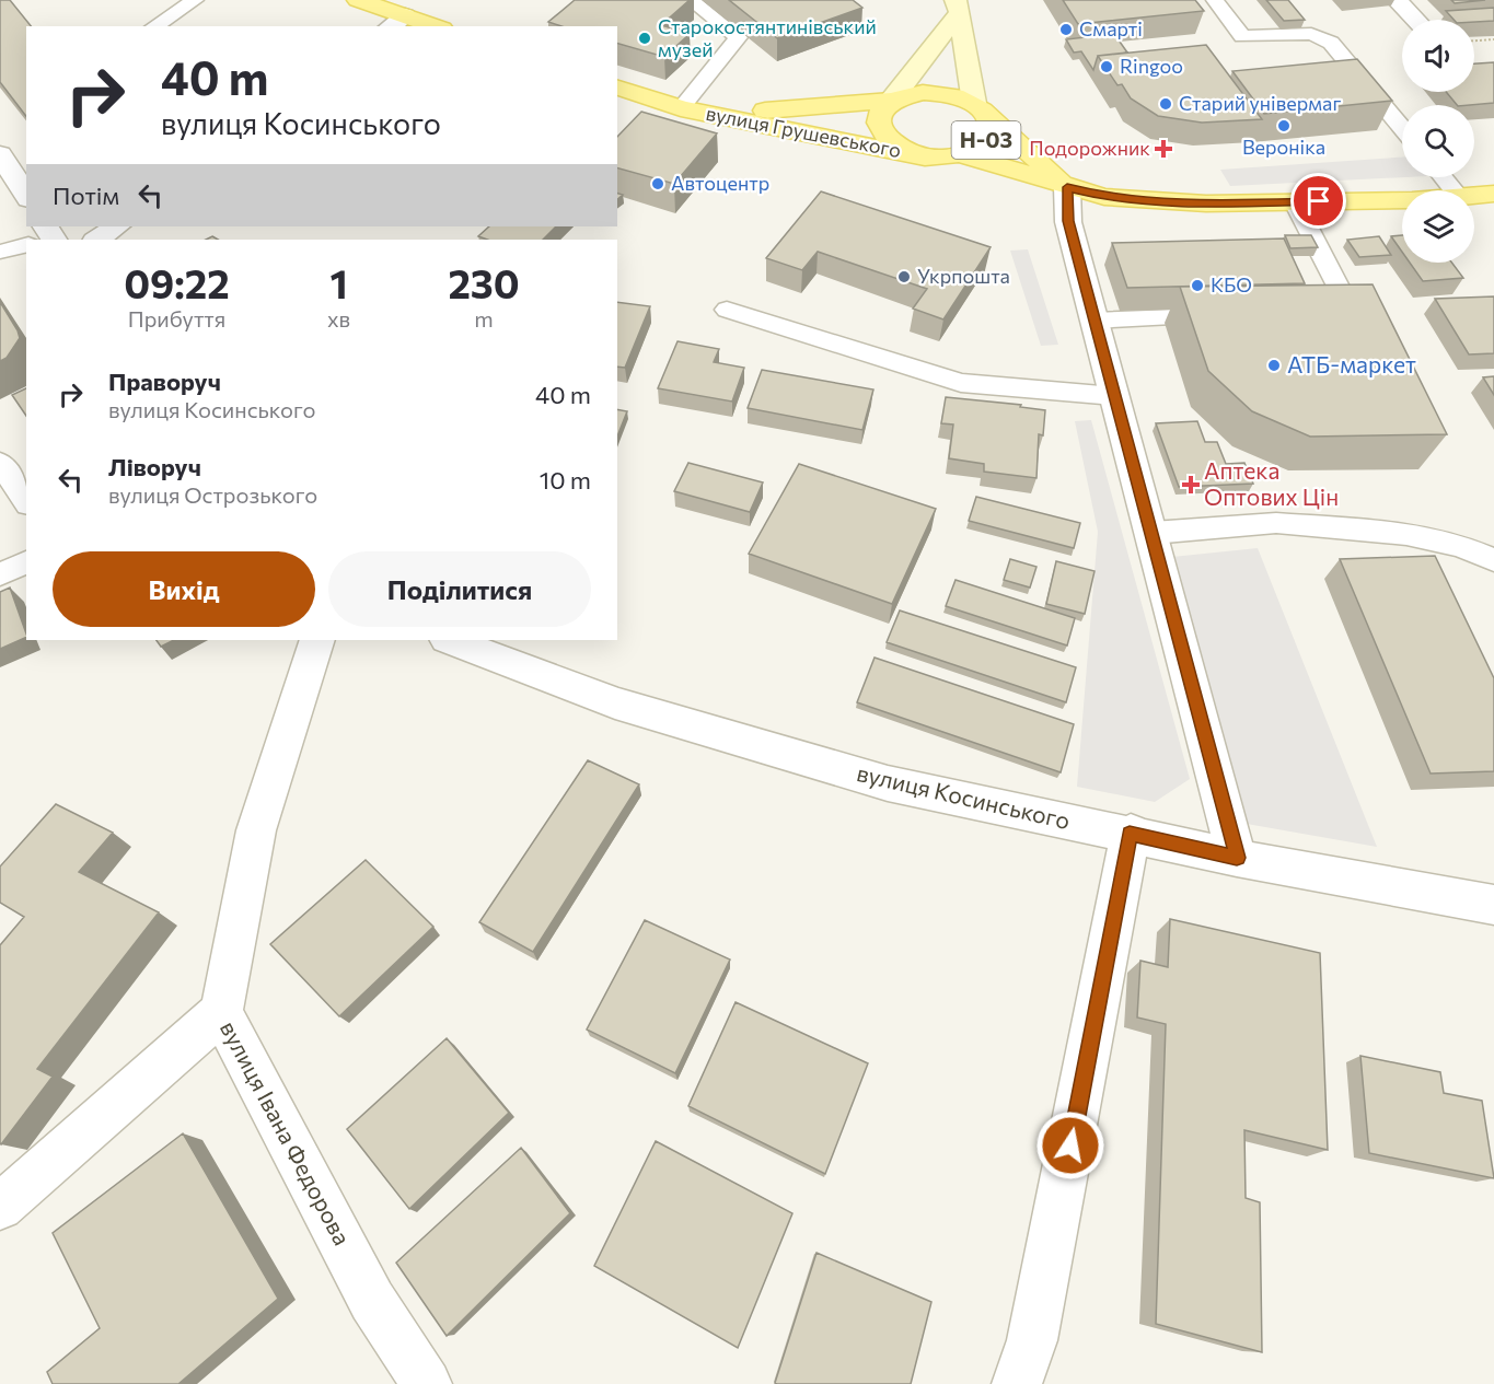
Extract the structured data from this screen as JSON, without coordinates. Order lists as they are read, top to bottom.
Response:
{
  "streets": {
    "main road": ["вулиця Грушевського", "Н-03"],
    "street": ["вулиця Косинського", "вулиця Івана Федорова"]
  },
  "crossings": [
    ["вулиця Грушевського", "Н-03"]
  ],
  "places": {
    "other": [
      "Смарті",
      "Старокостянтинівський музей",
      "Ringoo",
      "Старий універмаг",
      "Вероніка",
      "Автоцентр",
      "Укрпошта",
      "КБО",
      "АТБ-маркет"
    ],
    "health": ["Подорожник", "Аптека Оптових Цін"]
  },
  "page": {
    "turn": ["40 m", "вулиця Косинського"],
    "then": "Потім",
    "eta": [
      "09:22",
      "Прибуття",
      "1",
      "хв",
      "230",
      "m"
    ],
    "list": [
      {
        "name": "Праворуч",
        "note": "вулиця Косинського",
        "value": "40 m"
      },
      {
        "name": "Ліворуч",
        "note": "вулиця Острозького",
        "value": "10 m"
      }
    ],
    "buttons": ["Вихід", "Поділитися"]
  }
}
